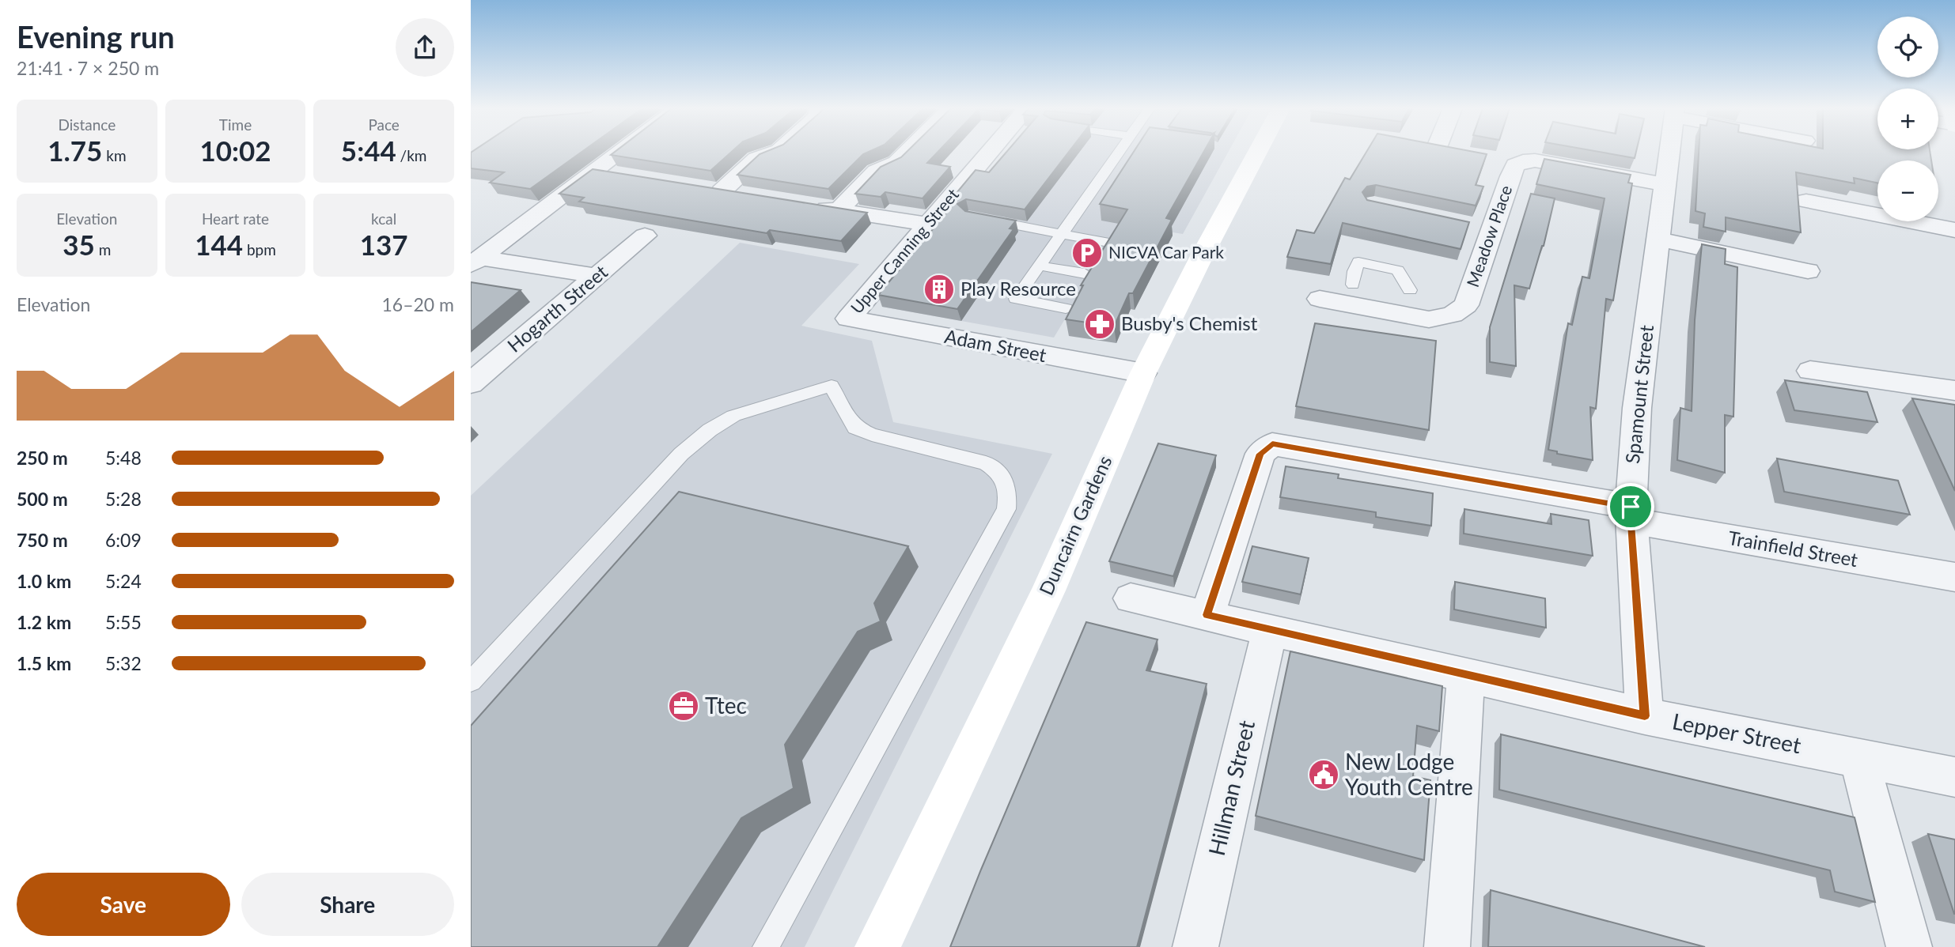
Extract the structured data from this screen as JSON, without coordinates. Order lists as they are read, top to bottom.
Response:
{
  "streets": {
    "street": [
      "Meadow Place",
      "Upper Canning Street",
      "Hogarth Street",
      "Adam Street",
      "Spamount Street",
      "Duncairn Gardens",
      "Trainfield Street",
      "Lepper Street",
      "Hillman Street"
    ]
  },
  "crossings": [
    ["Meadow Place", "Spamount Street"],
    ["Upper Canning Street", "Adam Street"],
    ["Adam Street", "Duncairn Gardens"],
    ["Spamount Street", "Trainfield Street"],
    ["Spamount Street", "Lepper Street"],
    ["Trainfield Street", "Lepper Street"],
    ["Lepper Street", "Hillman Street"]
  ],
  "places": {
    "parking": ["NICVA Car Park"],
    "building": ["Play Resource"],
    "pharmacy": ["Busby's Chemist"],
    "office": ["Ttec"],
    "public building": ["New Lodge Youth Centre"]
  },
  "page": {
    "heading": ["Evening run", "21:41 · 7 × 250 m"],
    "map_buttons": ["+", "−"],
    "stats": [
      ["Distance", "1.75 km"],
      ["Time", "10:02"],
      ["Pace", "5:44 /km"],
      ["Elevation", "35 m"],
      ["Heart rate", "144 bpm"],
      ["kcal", "137"]
    ],
    "chart": ["Elevation", "16–20 m"],
    "list": [
      {
        "name": "250 m",
        "note": "5:48"
      },
      {
        "name": "500 m",
        "note": "5:28"
      },
      {
        "name": "750 m",
        "note": "6:09"
      },
      {
        "name": "1.0 km",
        "note": "5:24"
      },
      {
        "name": "1.2 km",
        "note": "5:55"
      },
      {
        "name": "1.5 km",
        "note": "5:32"
      }
    ],
    "buttons": ["Save", "Share"]
  }
}
